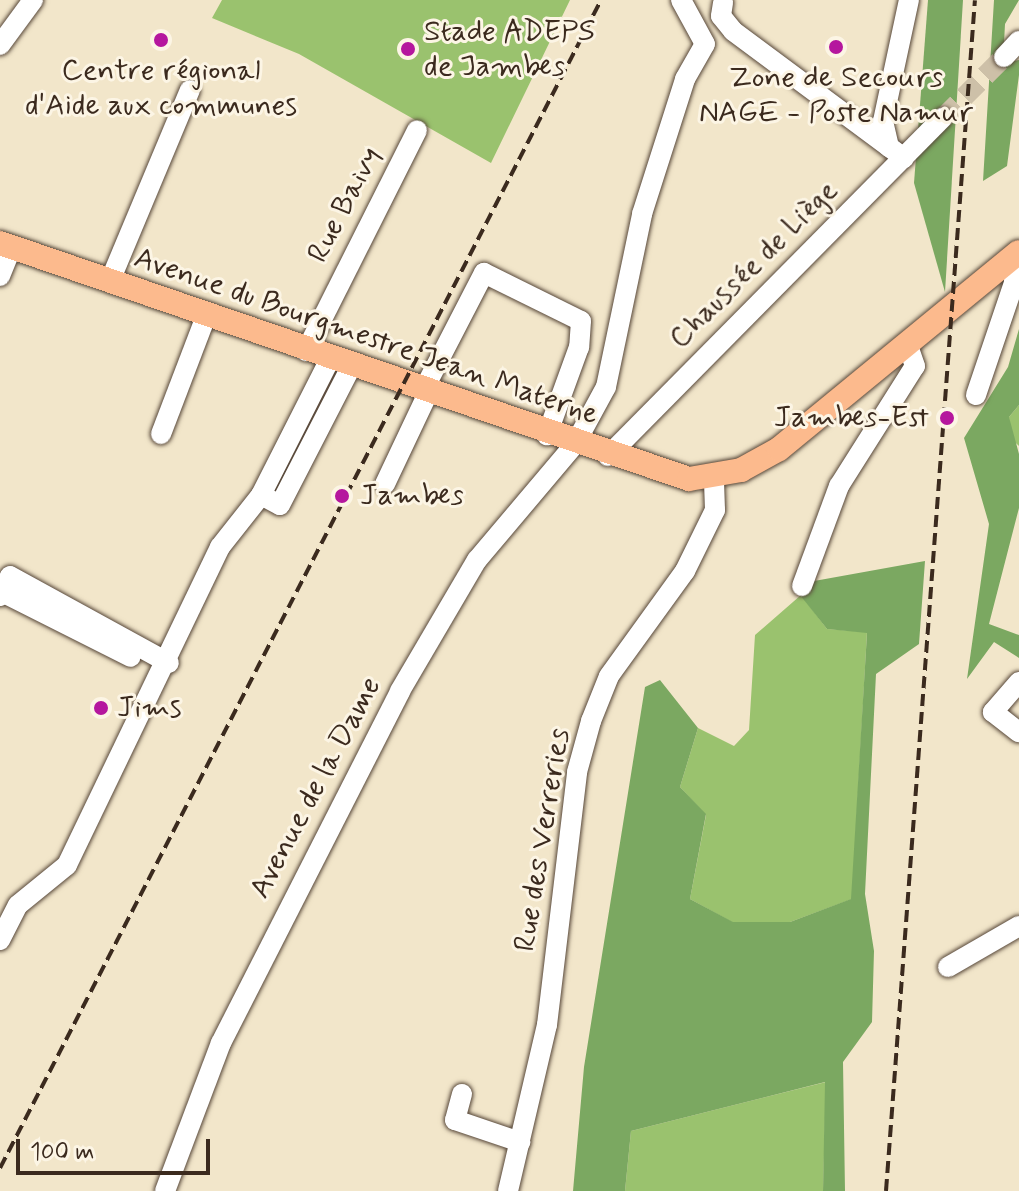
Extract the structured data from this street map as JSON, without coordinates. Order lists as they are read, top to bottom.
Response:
{
  "streets": {
    "main road": ["Avenue du Bourgmestre Jean Materne"],
    "street": [
      "Rue Baivy",
      "Chaussée de Liège",
      "Avenue de la Dame",
      "Rue des Verreries"
    ]
  },
  "crossings": [
    ["Rue Baivy", "Avenue du Bourgmestre Jean Materne"],
    ["Chaussée de Liège", "Avenue du Bourgmestre Jean Materne"],
    ["Avenue du Bourgmestre Jean Materne", "Avenue de la Dame"],
    ["Avenue du Bourgmestre Jean Materne", "Rue des Verreries"]
  ],
  "places": [
    "Centre régional d'Aide aux communes",
    "Zone de Secours NAGE - Poste Namur",
    "Stade ADEPS de Jambes",
    "Jambes-Est",
    "Jambes",
    "Jims"
  ],
  "scale_bar": "100 m"
}
